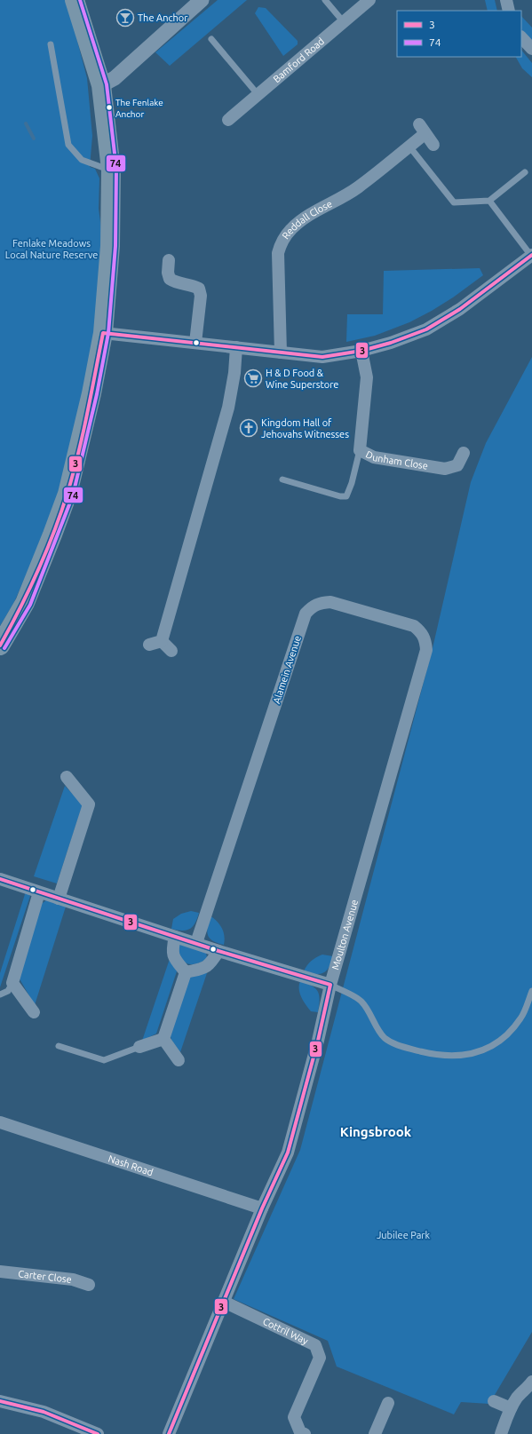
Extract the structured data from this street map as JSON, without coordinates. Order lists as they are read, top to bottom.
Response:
{
  "streets": {
    "street": [
      "Bamford Road",
      "Reddall Close",
      "Dunham Close",
      "Alamein Avenue",
      "Moulton Avenue",
      "Nash Road",
      "Carter Close",
      "Cottril Way"
    ]
  },
  "crossings": [
    ["Alamein Avenue", "Moulton Avenue"],
    ["Moulton Avenue", "Nash Road"],
    ["Moulton Avenue", "Cottril Way"]
  ],
  "districts": ["Kingsbrook"],
  "parks": ["Fenlake Meadows Local Nature Reserve", "Jubilee Park"],
  "places": {
    "bar": ["The Anchor"],
    "other": ["The Fenlake Anchor"],
    "supermarket": ["H & D Food & Wine Superstore"],
    "church": ["Kingdom Hall of Jehovahs Witnesses"]
  },
  "lines": ["transit line 74", "transit line 3"],
  "legend": ["3", "74"]
}
